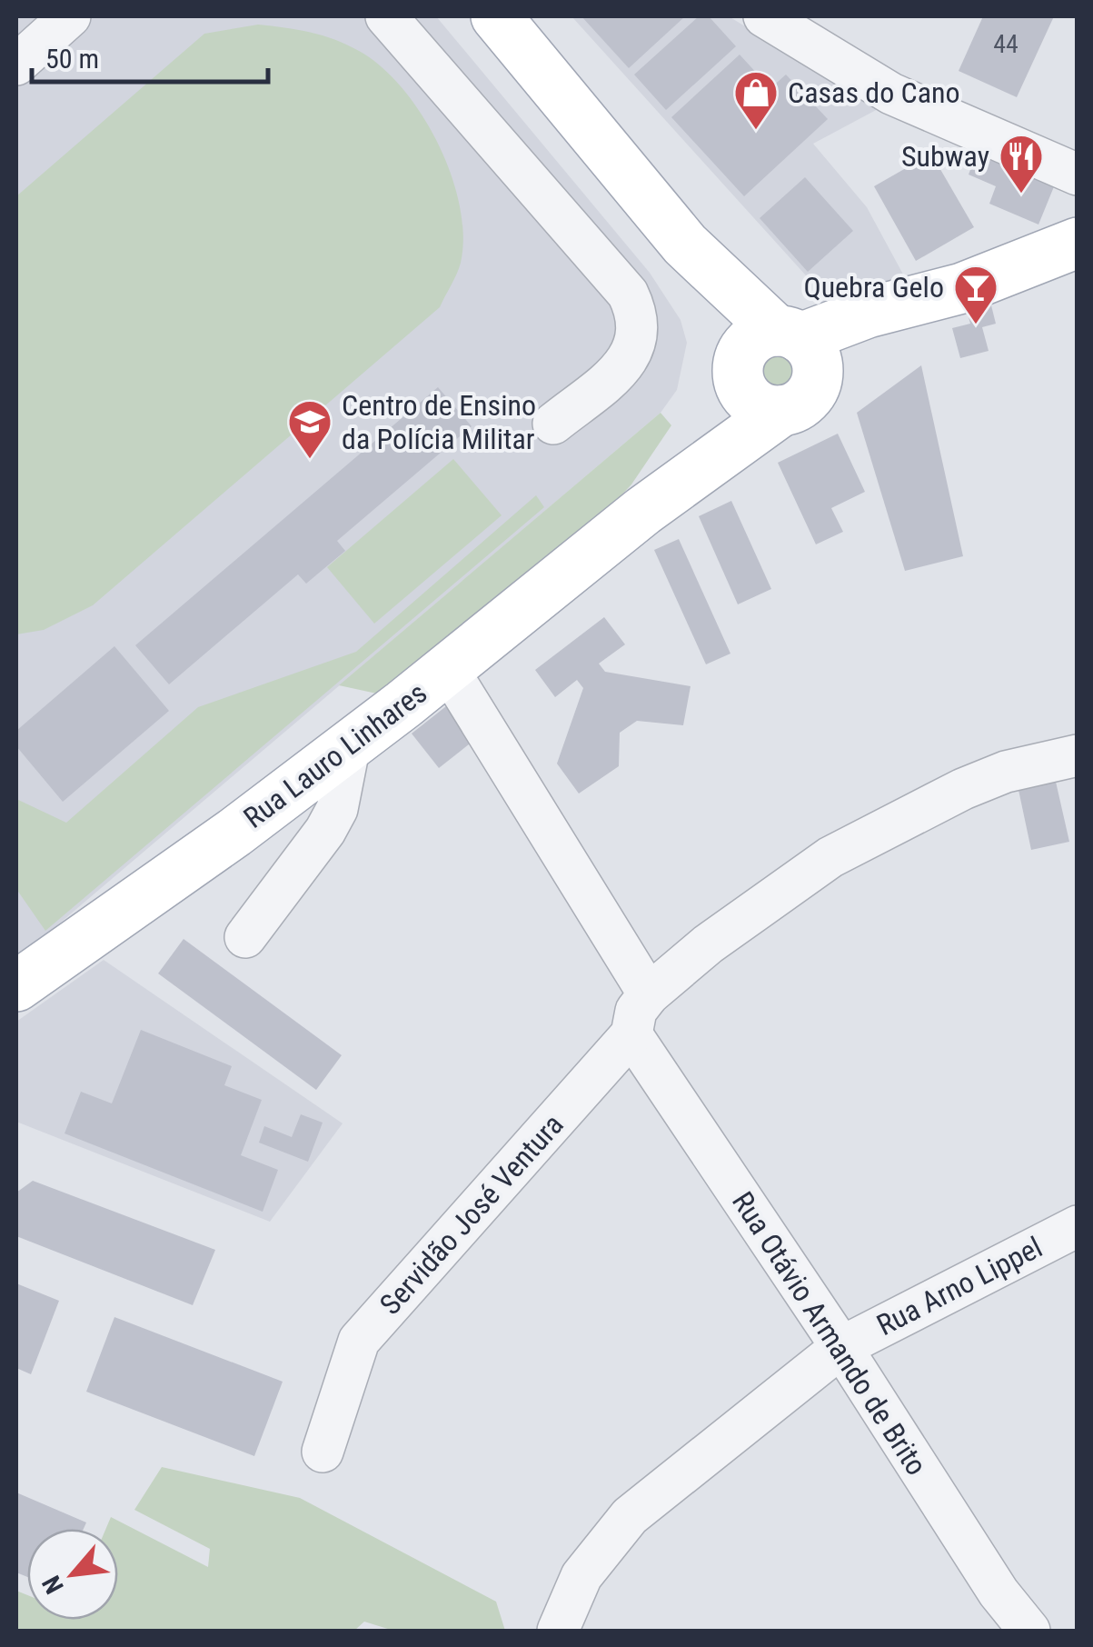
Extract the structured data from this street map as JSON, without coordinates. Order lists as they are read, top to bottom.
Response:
{
  "streets": {
    "main road": ["Rua Lauro Linhares"],
    "street": ["Servidão José Ventura", "Rua Arno Lippel", "Rua Otávio Armando de Brito"]
  },
  "crossings": [
    ["Servidão José Ventura", "Rua Otávio Armando de Brito"],
    ["Rua Arno Lippel", "Rua Otávio Armando de Brito"]
  ],
  "places": {
    "shop": ["Casas do Cano"],
    "restaurant": ["Subway"],
    "bar": ["Quebra Gelo"],
    "school or university": ["Centro de Ensino da Polícia Militar"]
  },
  "house_numbers": ["44"],
  "scale_bar": "50 m",
  "north": "bottom left"
}
